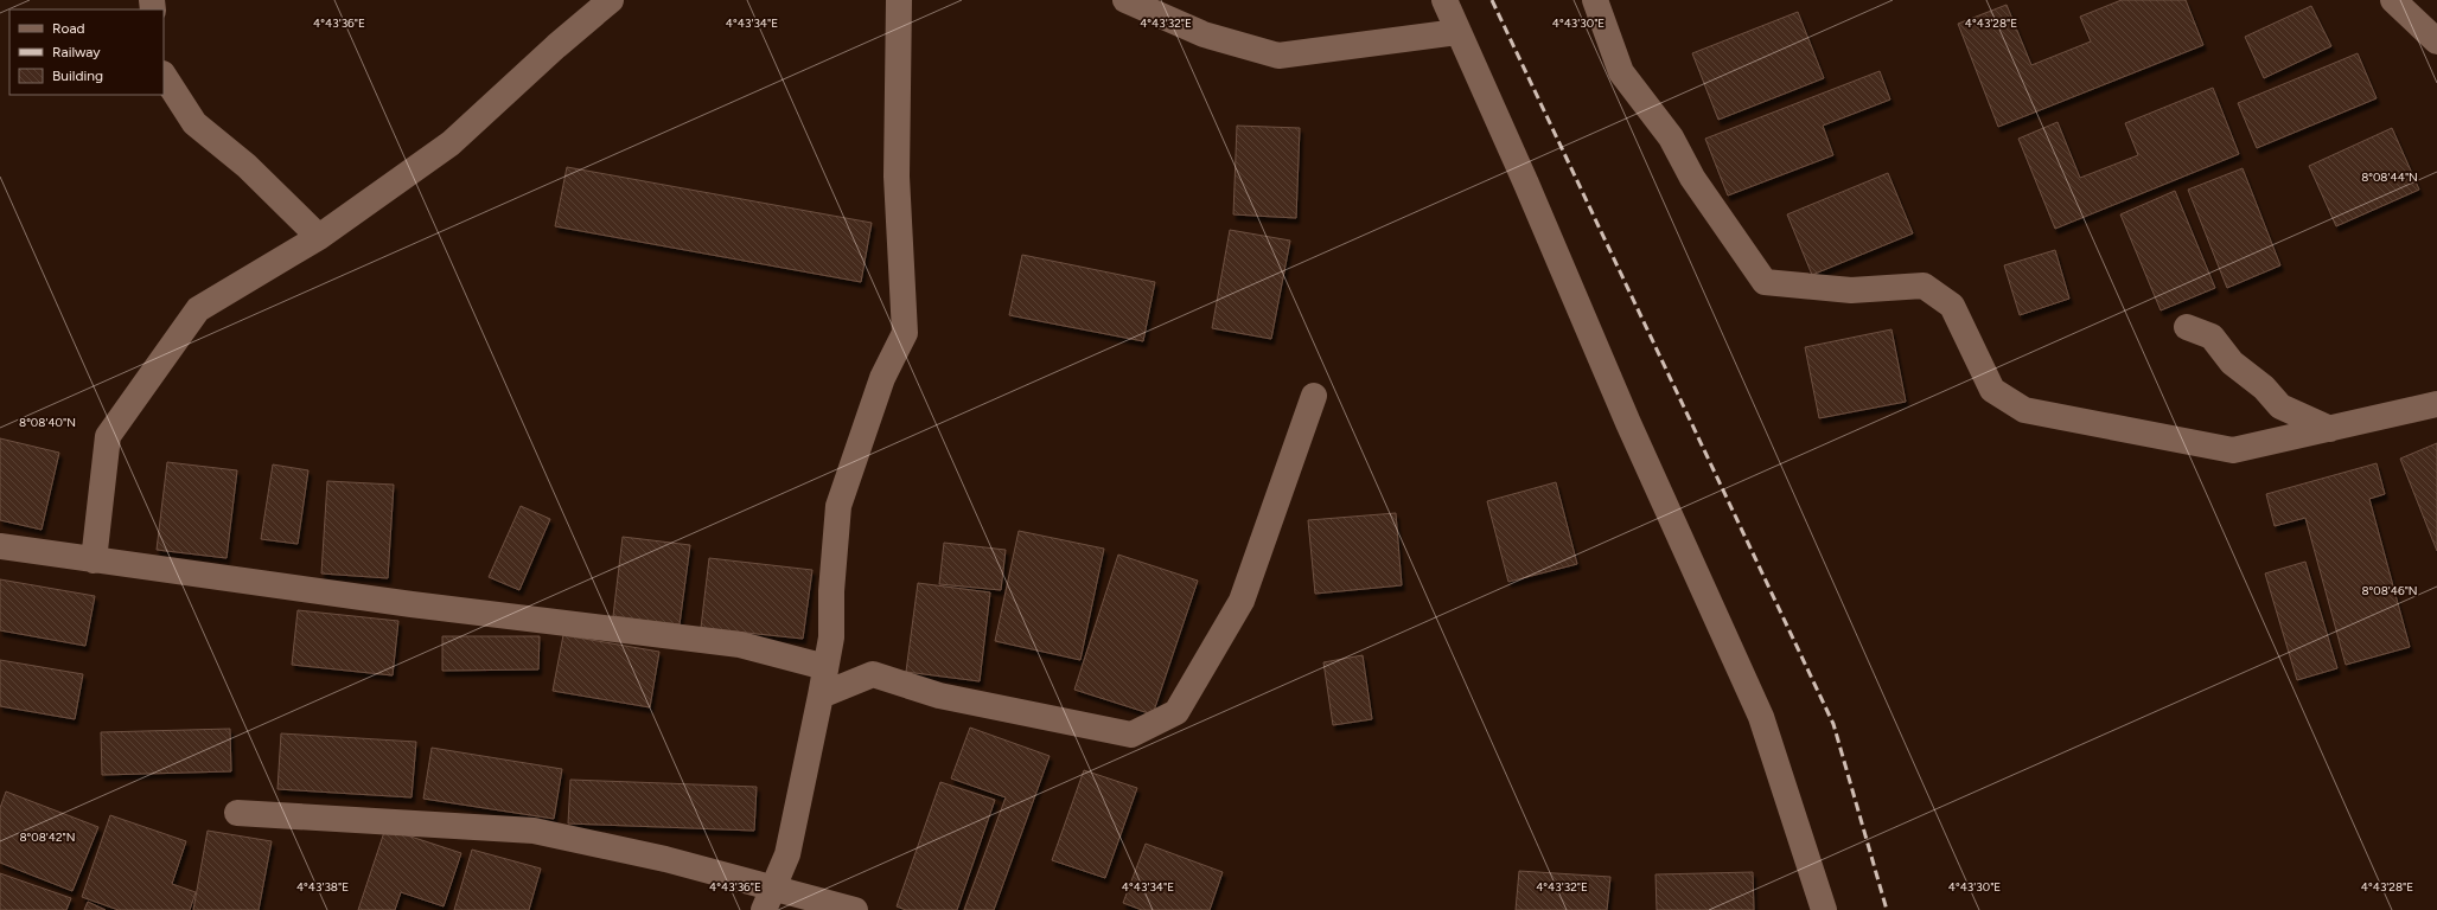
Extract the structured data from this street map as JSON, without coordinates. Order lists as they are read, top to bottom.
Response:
{
  "legend": ["Road", "Railway", "Building"],
  "coordinates": [
    "4°43'36\"E",
    "4°43'34\"E",
    "4°43'32\"E",
    "4°43'30\"E",
    "4°43'28\"E",
    "8°08'44\"N",
    "8°08'40\"N",
    "8°08'46\"N",
    "8°08'42\"N",
    "4°43'38\"E"
  ]
}
